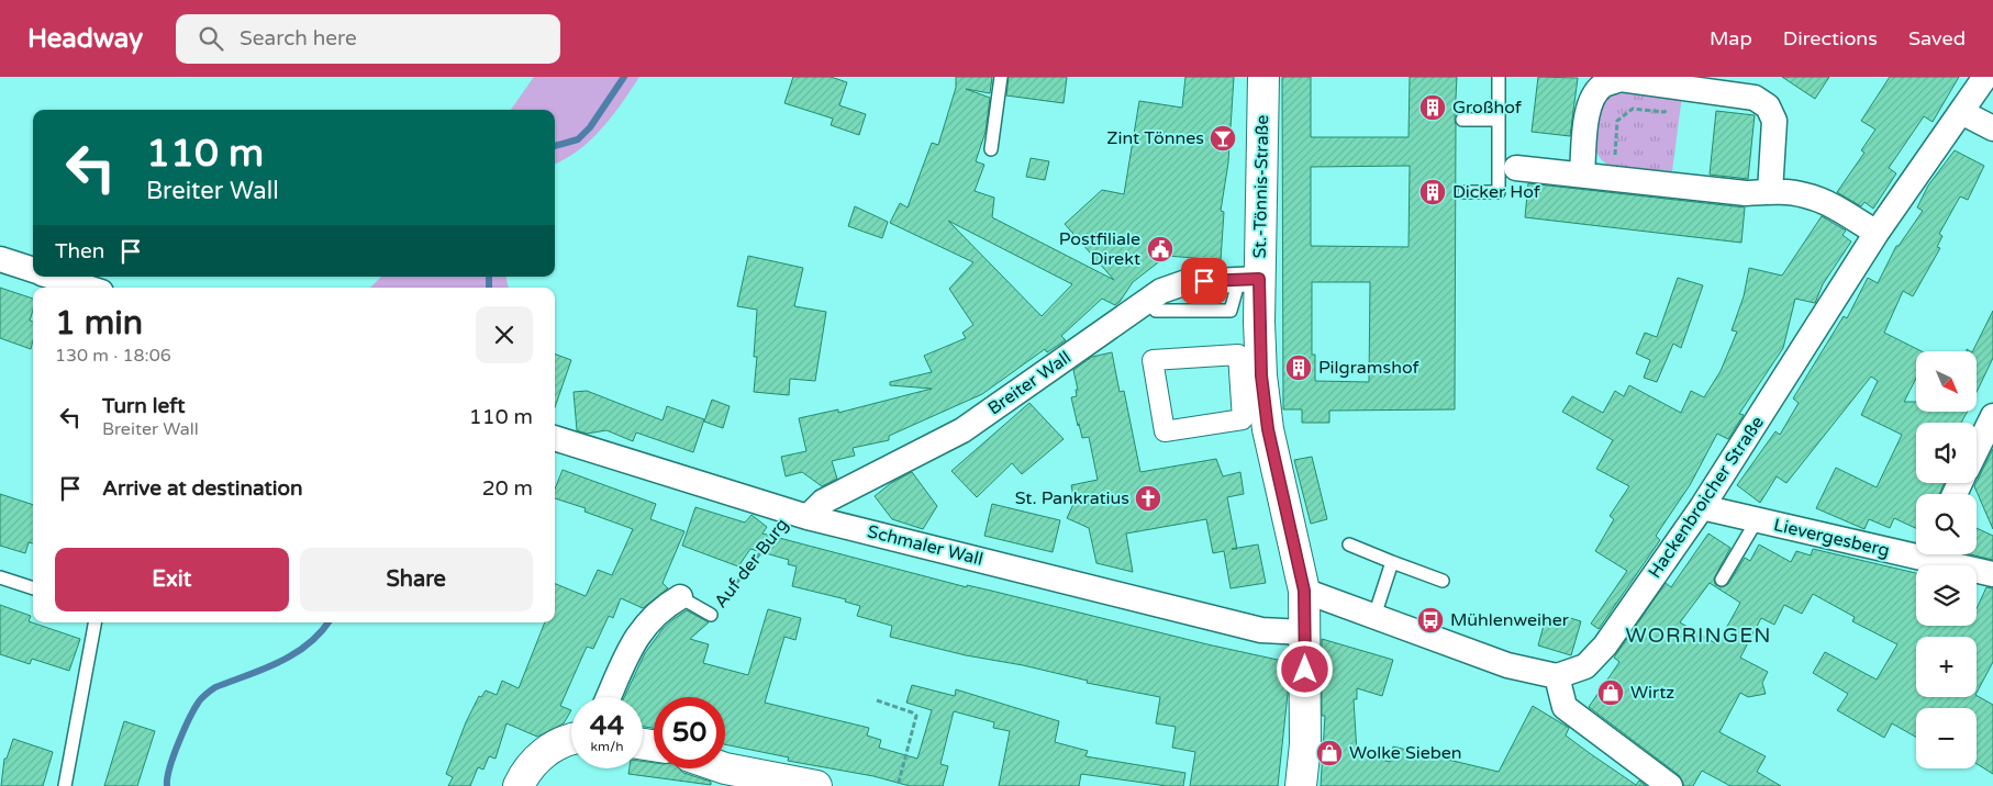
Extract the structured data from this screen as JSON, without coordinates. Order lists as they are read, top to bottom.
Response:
{
  "streets": {
    "main road": ["St.-Tönnis-Straße"],
    "street": [
      "Breiter Wall",
      "Hackenbroicher Straße",
      "Lievergesberg",
      "Schmaler Wall"
    ],
    "path": ["Auf der Burg"]
  },
  "crossings": [
    ["St.-Tönnis-Straße", "Breiter Wall"],
    ["St.-Tönnis-Straße", "Schmaler Wall"],
    ["Breiter Wall", "Schmaler Wall"],
    ["Breiter Wall", "Auf der Burg"],
    ["Hackenbroicher Straße", "Lievergesberg"],
    ["Schmaler Wall", "Auf der Burg"]
  ],
  "districts": ["WORRINGEN"],
  "places": {
    "building": ["Großhof", "Dicker Hof", "Pilgramshof"],
    "bar": ["Zint Tönnes"],
    "public building": ["Postfiliale Direkt"],
    "church": ["St. Pankratius"],
    "bus stop": ["Mühlenweiher"],
    "shop": ["Wirtz", "Wolke Sieben"]
  },
  "north": "bottom right",
  "page": {
    "header": "Headway",
    "search": "Search here",
    "nav": ["Map", "Directions", "Saved"],
    "turn": ["110 m", "Breiter Wall"],
    "then": "Then",
    "heading": ["1 min", "130 m · 18:06"],
    "map_buttons": ["+", "−"],
    "list": [
      {
        "name": "Turn left",
        "note": "Breiter Wall",
        "value": "110 m"
      },
      {
        "name": "Arrive at destination",
        "value": "20 m"
      }
    ],
    "buttons": ["Exit", "Share"],
    "speed": "44 km/h",
    "limit": "50"
  }
}
